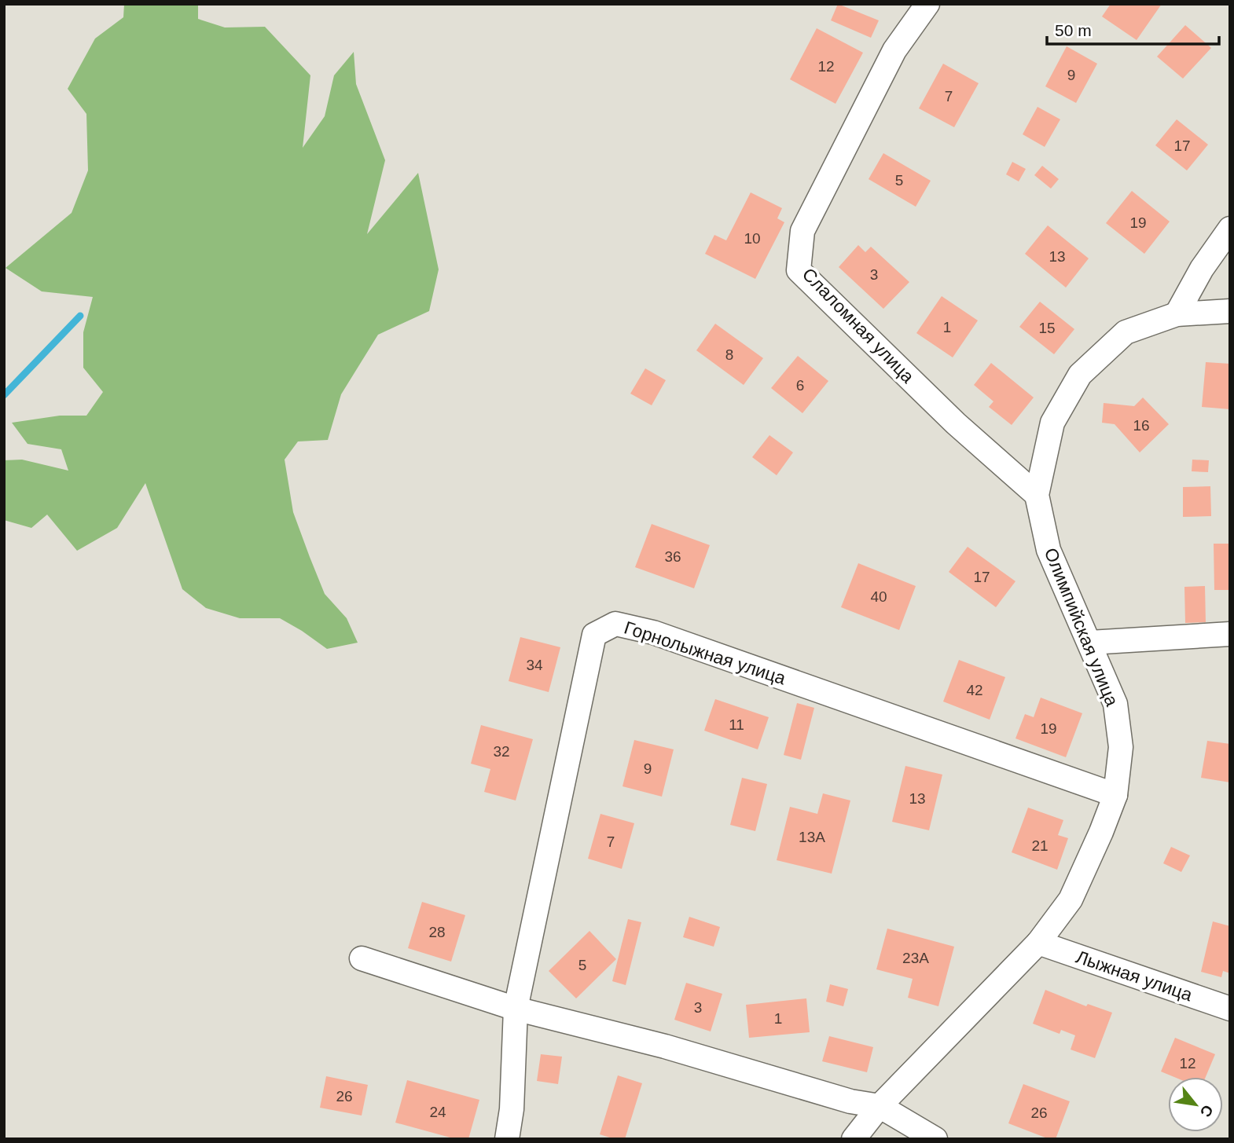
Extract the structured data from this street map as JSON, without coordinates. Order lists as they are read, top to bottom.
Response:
{
  "streets": {
    "street": [
      "Слаломная улица",
      "Олимпийская улица",
      "Горнолыжная улица",
      "Лыжная улица"
    ]
  },
  "crossings": [
    ["Слаломная улица", "Олимпийская улица"],
    ["Олимпийская улица", "Горнолыжная улица"],
    ["Олимпийская улица", "Лыжная улица"]
  ],
  "house_numbers": [
    "12",
    "9",
    "7",
    "17",
    "5",
    "19",
    "10",
    "13",
    "3",
    "1",
    "15",
    "8",
    "6",
    "16",
    "36",
    "17",
    "40",
    "34",
    "42",
    "11",
    "19",
    "32",
    "9",
    "13",
    "13А",
    "7",
    "21",
    "28",
    "23А",
    "5",
    "3",
    "1",
    "12",
    "26",
    "24",
    "26"
  ],
  "scale_bar": "50 m",
  "north": "bottom right"
}
